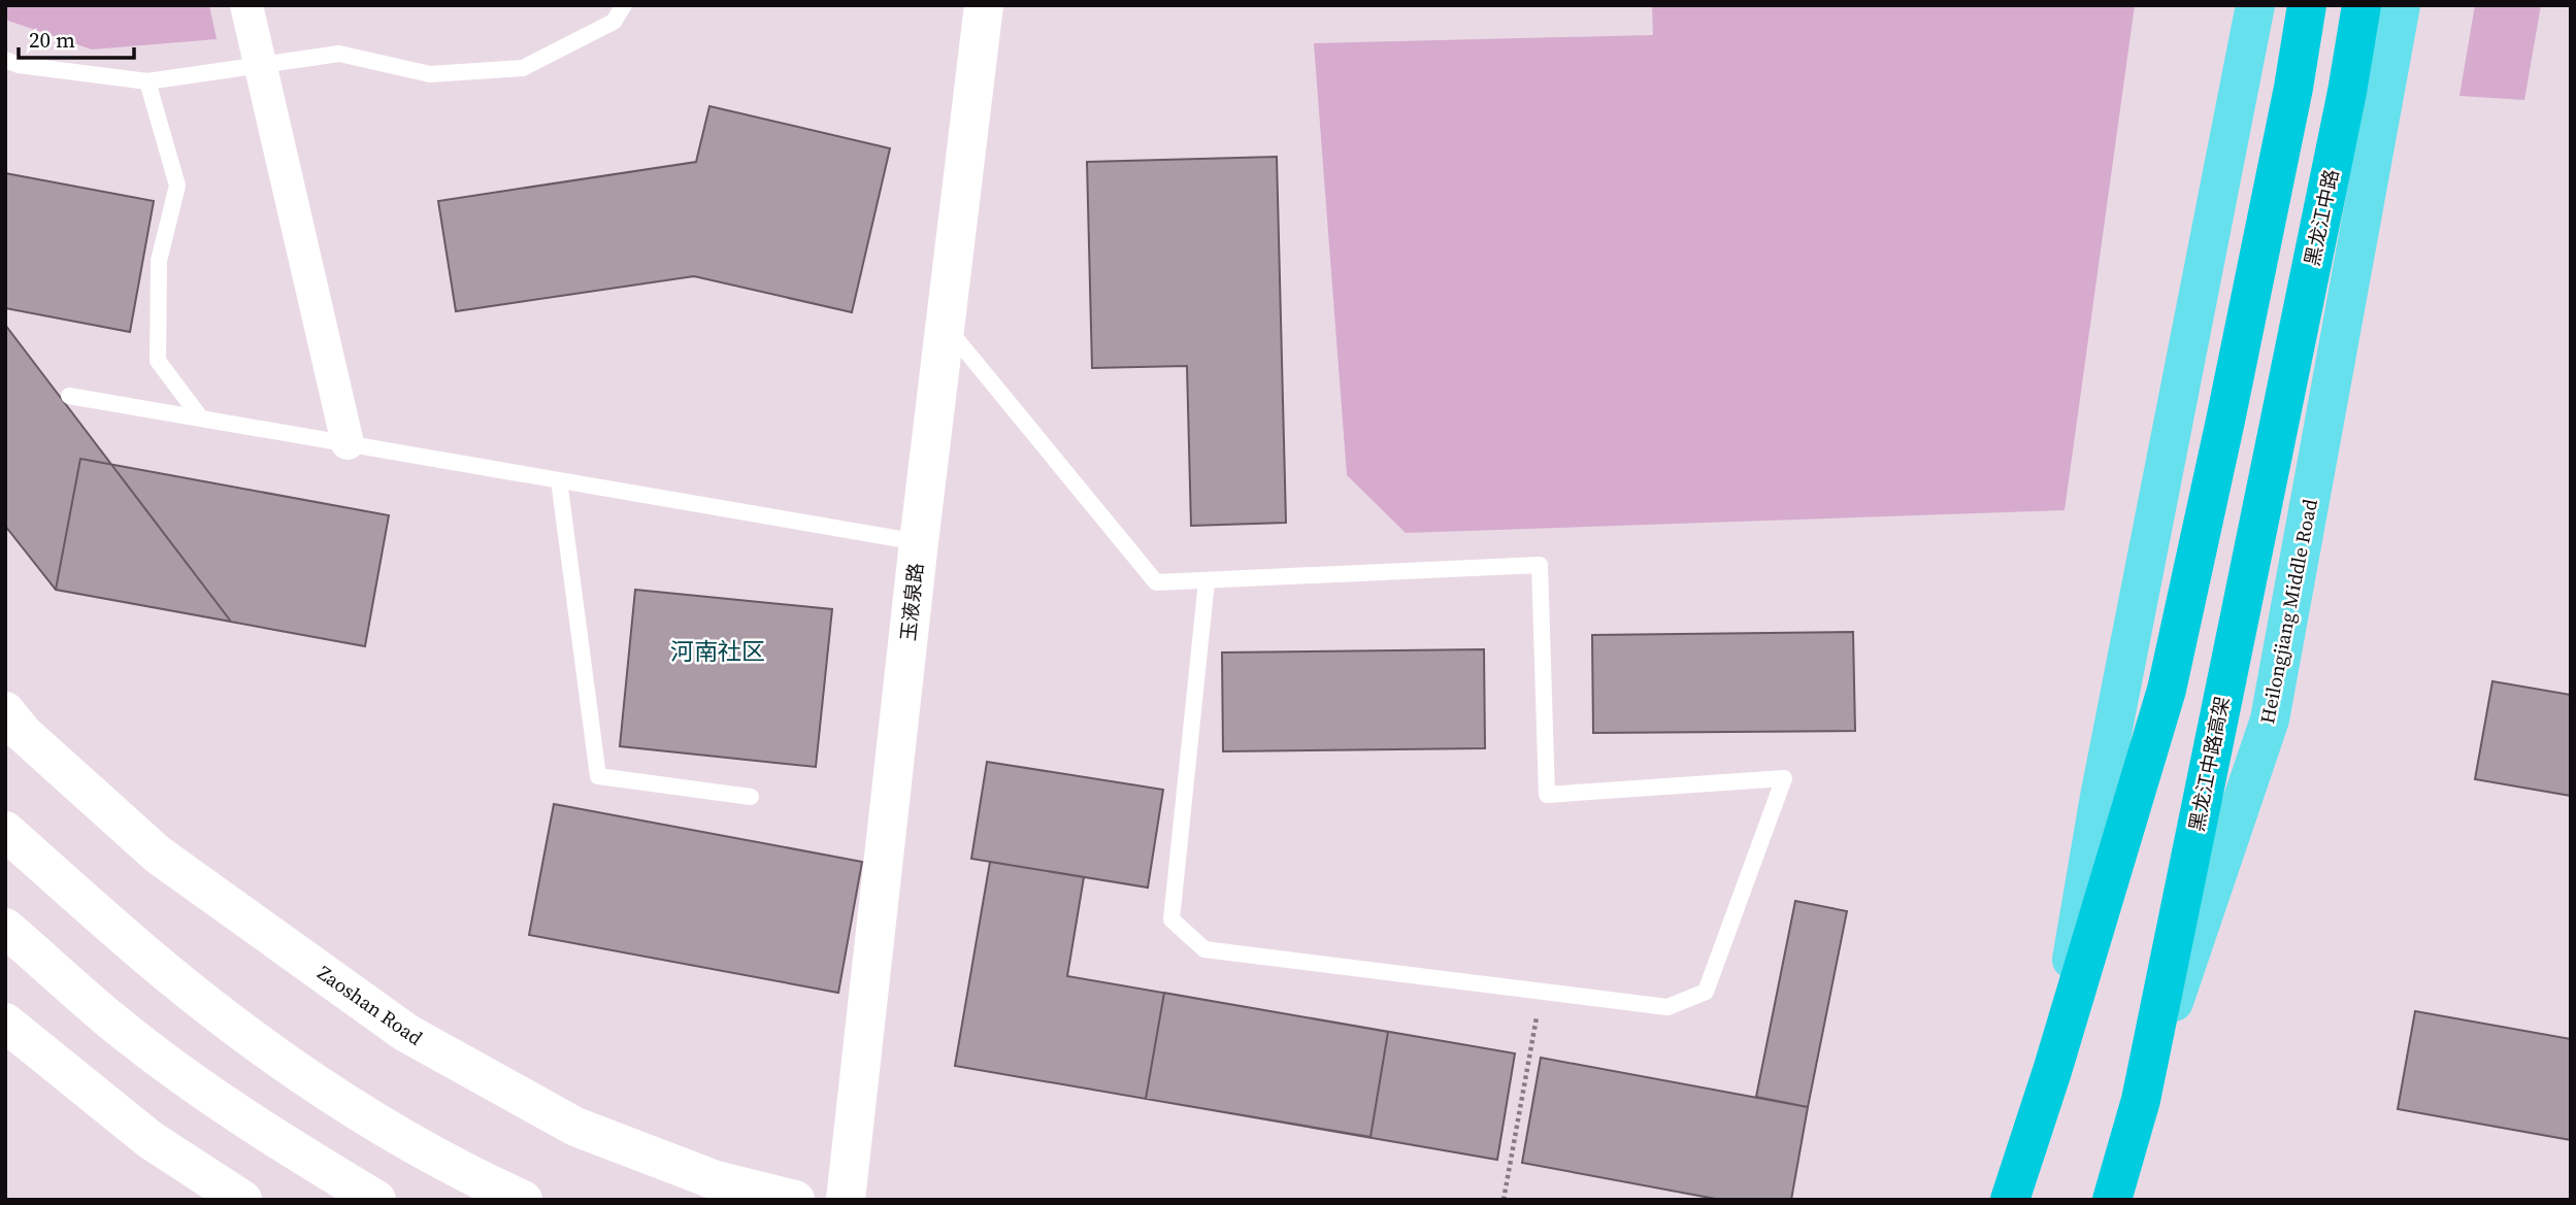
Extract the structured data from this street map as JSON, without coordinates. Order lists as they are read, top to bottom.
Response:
{
  "streets": {
    "highway": ["黑龙江中路", "Heilongjiang Middle Road", "黑龙江中路高架"],
    "street": ["玉液泉路", "Zaoshan Road"]
  },
  "crossings": [
    ["黑龙江中路", "黑龙江中路高架"],
    ["Heilongjiang Middle Road", "黑龙江中路高架"]
  ],
  "districts": ["河南社区"],
  "scale_bar": "20 m"
}
